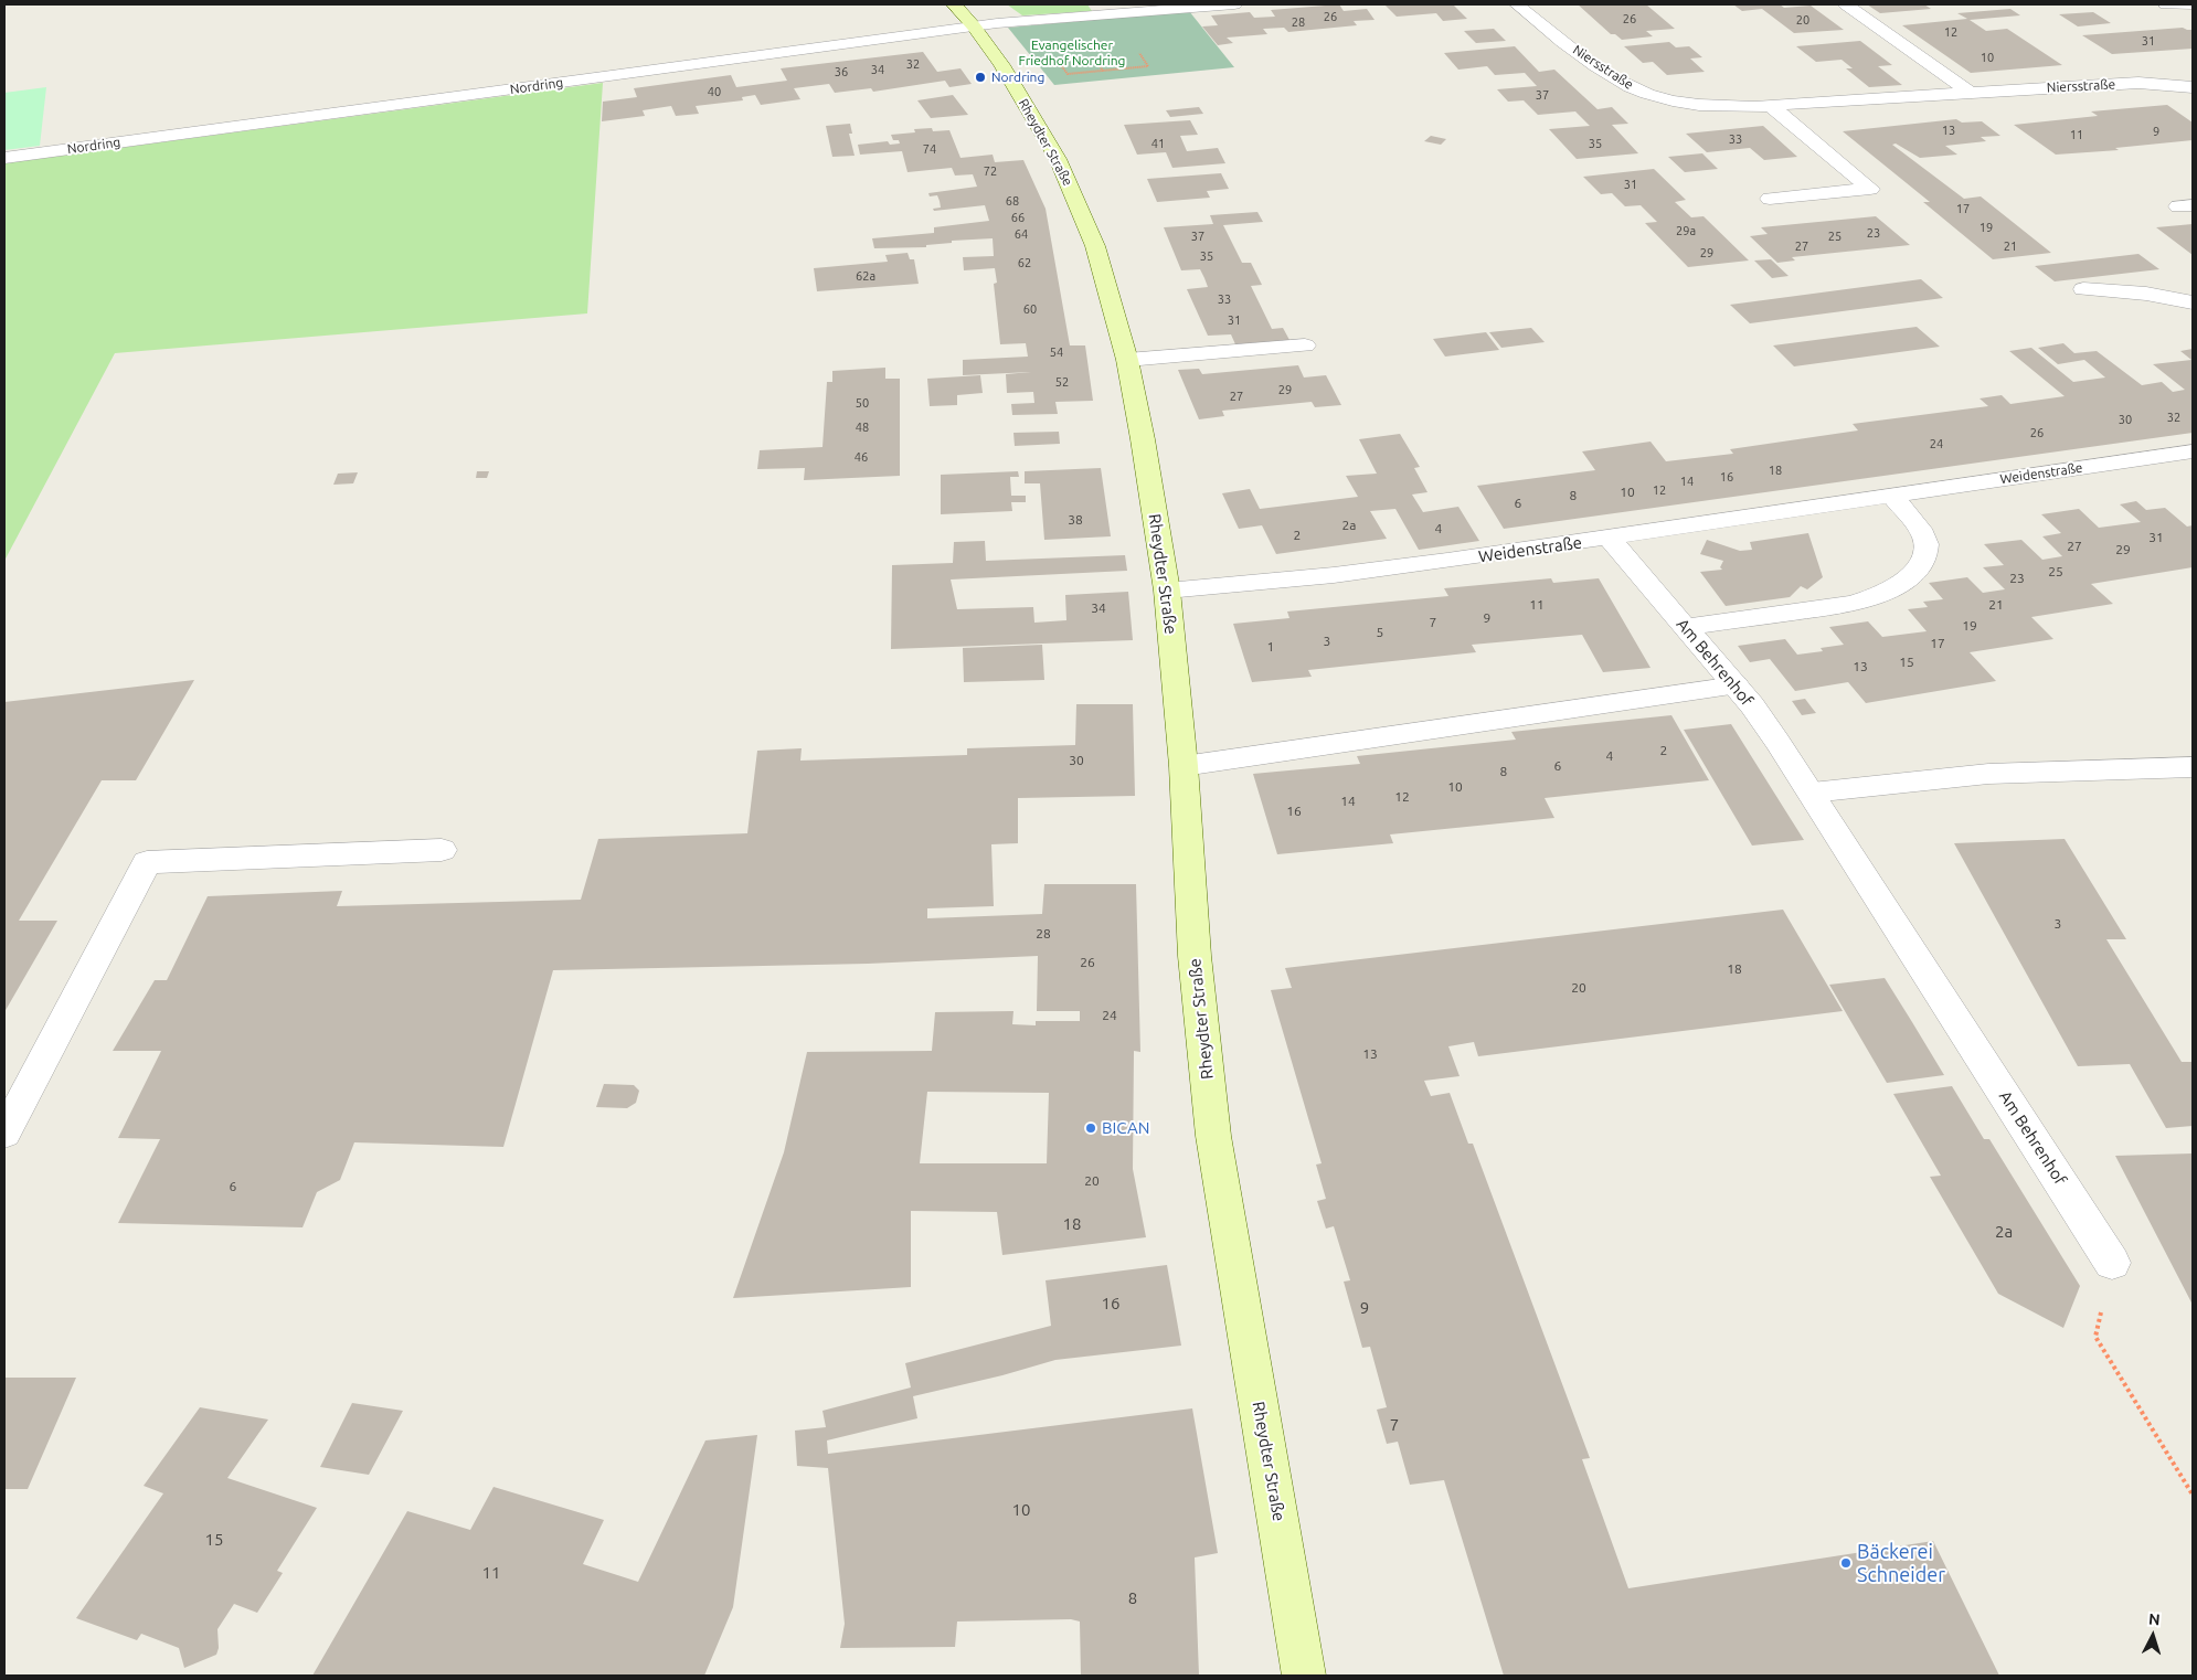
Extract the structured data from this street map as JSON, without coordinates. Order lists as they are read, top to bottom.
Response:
{
  "streets": {
    "main road": ["Rheydter Straße"],
    "street": [
      "Niersstraße",
      "Nordring",
      "Weidenstraße",
      "Am Behrenhof"
    ]
  },
  "crossings": [
    ["Nordring", "Rheydter Straße"],
    ["Rheydter Straße", "Weidenstraße"],
    ["Weidenstraße", "Am Behrenhof"]
  ],
  "parks": ["Evangelischer Friedhof Nordring"],
  "places": ["Nordring", "BICAN", "Bäckerei Schneider"],
  "house_numbers": [
    "26",
    "26",
    "20",
    "28",
    "12",
    "31",
    "10",
    "32",
    "34",
    "36",
    "40",
    "37",
    "13",
    "9",
    "11",
    "33",
    "41",
    "35",
    "74",
    "72",
    "31",
    "68",
    "17",
    "66",
    "19",
    "29a",
    "23",
    "64",
    "37",
    "25",
    "27",
    "21",
    "29",
    "35",
    "62",
    "62a",
    "33",
    "60",
    "31",
    "54",
    "52",
    "29",
    "27",
    "50",
    "32",
    "30",
    "48",
    "26",
    "24",
    "46",
    "18",
    "16",
    "14",
    "12",
    "10",
    "8",
    "6",
    "38",
    "2a",
    "4",
    "2",
    "31",
    "27",
    "29",
    "25",
    "23",
    "11",
    "21",
    "34",
    "9",
    "7",
    "19",
    "5",
    "3",
    "17",
    "1",
    "15",
    "13",
    "2",
    "4",
    "30",
    "6",
    "8",
    "10",
    "12",
    "14",
    "16",
    "3",
    "28",
    "26",
    "18",
    "20",
    "24",
    "13",
    "20",
    "6",
    "18",
    "2a",
    "16",
    "9",
    "7",
    "10",
    "15",
    "11",
    "8"
  ],
  "north": "top"
}
